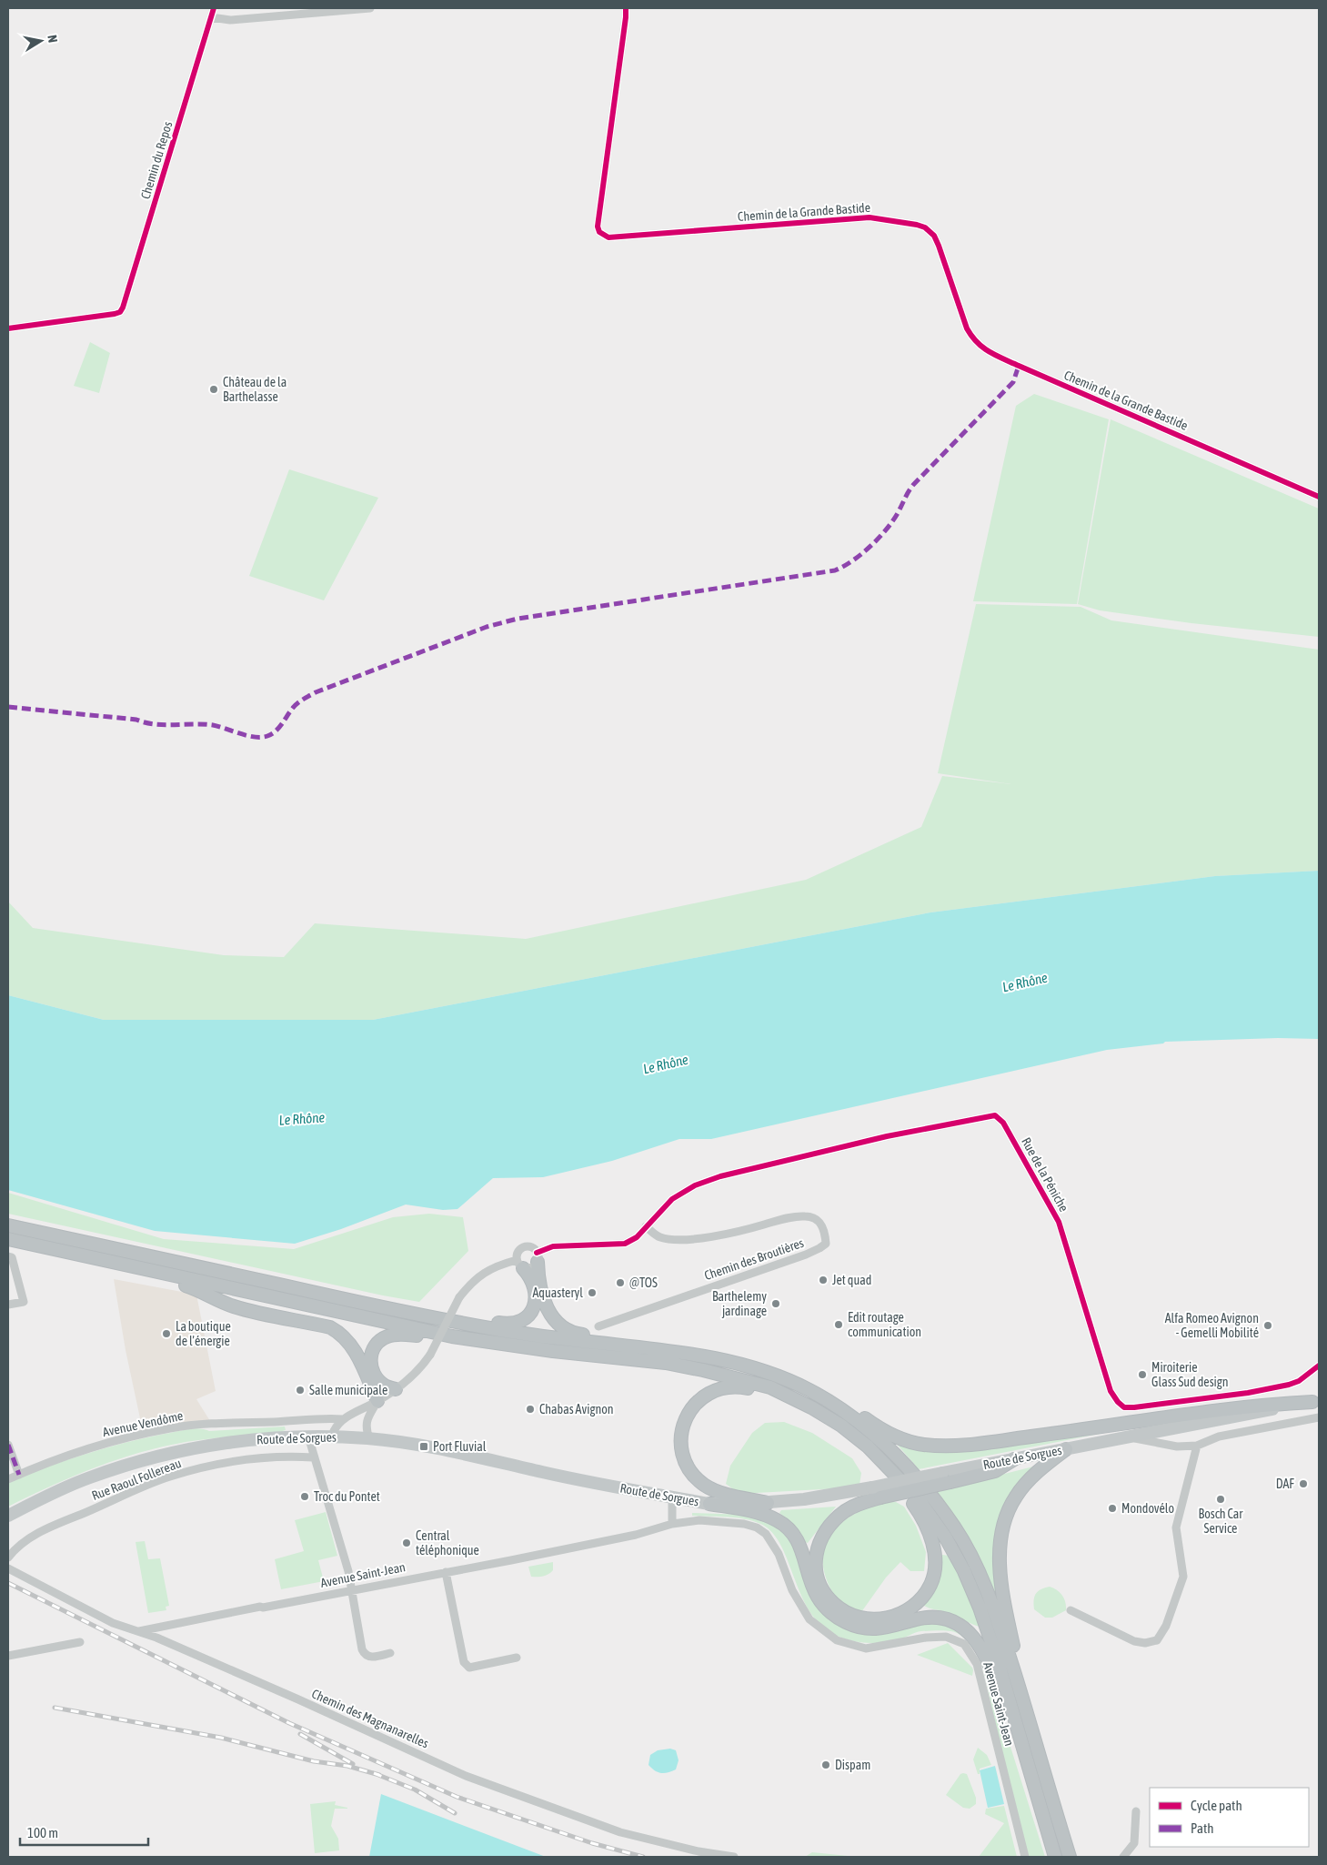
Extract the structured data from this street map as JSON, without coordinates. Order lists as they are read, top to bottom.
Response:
{
  "streets": {
    "main road": ["Route de Sorgues"],
    "street": [
      "Chemin du Repos",
      "Chemin de la Grande Bastide",
      "Rue de la Péniche",
      "Chemin des Broutières",
      "Avenue Vendôme",
      "Rue Raoul Follereau",
      "Avenue Saint-Jean",
      "Chemin des Magnanarelles"
    ]
  },
  "crossings": [
    ["Rue de la Péniche", "Chemin des Broutières"],
    ["Avenue Saint-Jean", "Chemin des Magnanarelles"]
  ],
  "water": ["Le Rhône"],
  "places": {
    "other": [
      "Château de la Barthelasse",
      "Jet quad",
      "@TOS",
      "Aquasteryl",
      "Barthelemy jardinage",
      "Edit routage communication",
      "Alfa Romeo Avignon - Gemelli Mobilité",
      "La boutique de l’énergie",
      "Miroiterie Glass Sud design",
      "Salle municipale",
      "Chabas Avignon",
      "DAF",
      "Troc du Pontet",
      "Bosch Car Service",
      "Mondovélo",
      "Central téléphonique",
      "Dispam"
    ],
    "transit": ["Port Fluvial"]
  },
  "legend": ["Cycle path", "Path"],
  "scale_bar": "100 m",
  "north": "right"
}
